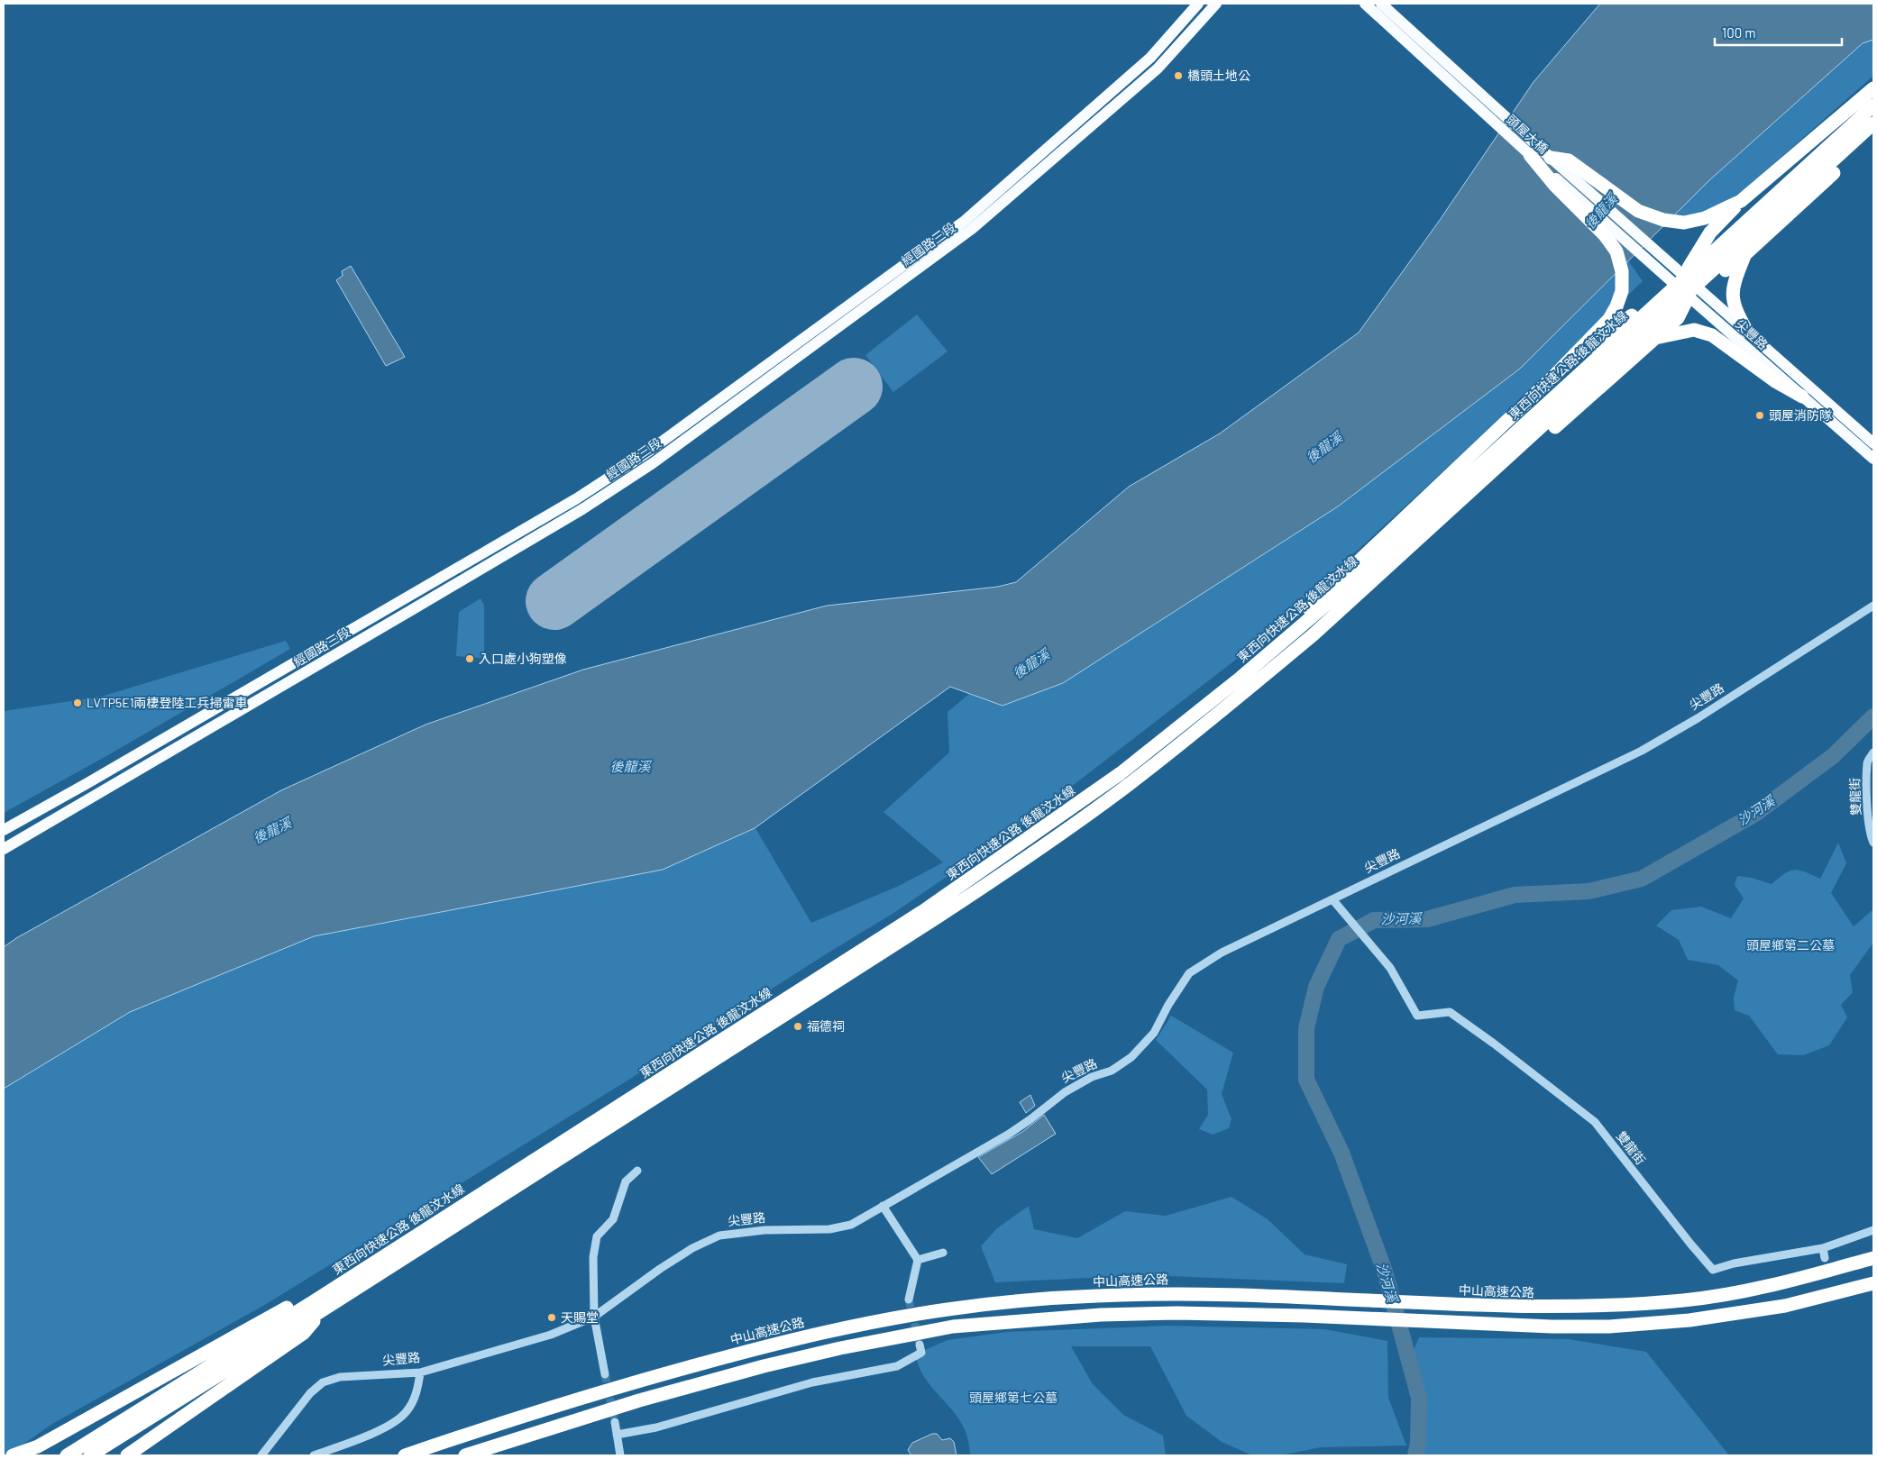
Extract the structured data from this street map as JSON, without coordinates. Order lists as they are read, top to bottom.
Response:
{
  "streets": {
    "highway": ["東西向快速公路 後龍汶水線", "中山高速公路"],
    "main road": ["頭屋大橋", "經國路三段", "尖豐路"],
    "street": ["雙龍街"]
  },
  "crossings": [
    ["頭屋大橋", "尖豐路"],
    ["尖豐路", "雙龍街"]
  ],
  "water": ["後龍溪", "沙河溪"],
  "parks": ["頭屋鄉第二公墓", "頭屋鄉第七公墓"],
  "places": [
    "橋頭土地公",
    "頭屋消防隊",
    "入口處小狗塑像",
    "LVTP5E1兩棲登陸工兵掃雷車",
    "福德祠",
    "天賜堂"
  ],
  "scale_bar": "100 m"
}
